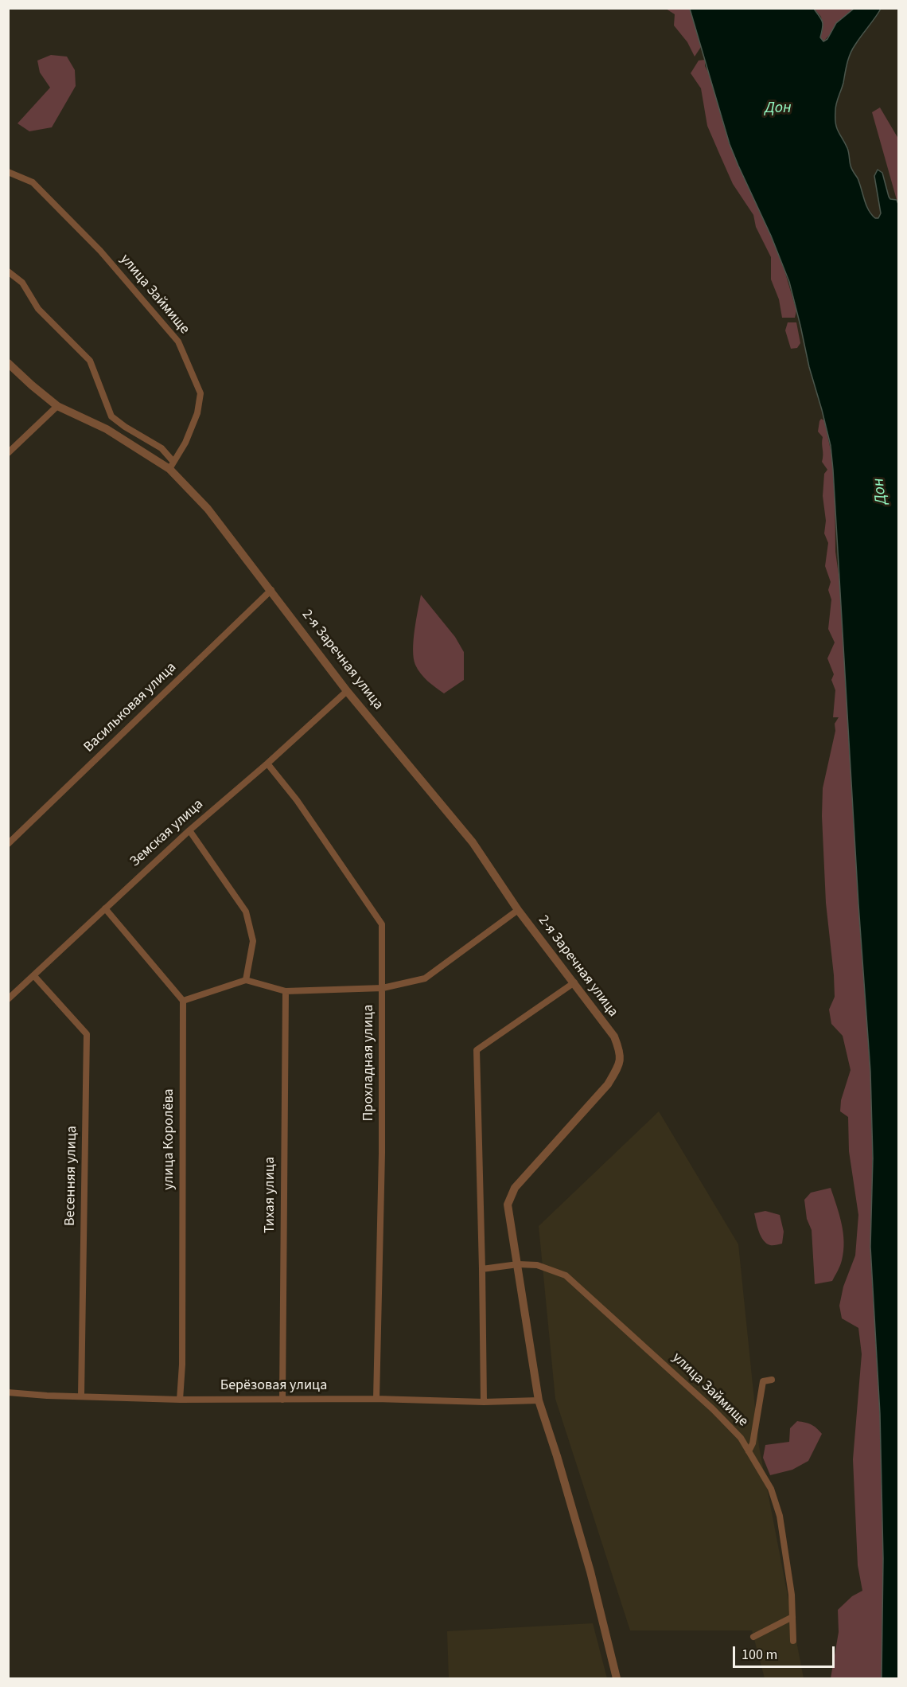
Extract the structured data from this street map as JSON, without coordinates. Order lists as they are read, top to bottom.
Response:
{
  "streets": {
    "street": [
      "улица Займище",
      "2-я Заречная улица",
      "Васильковая улица",
      "Земская улица",
      "Прохладная улица",
      "улица Королёва",
      "Весенняя улица",
      "Тихая улица",
      "Берёзовая улица"
    ]
  },
  "crossings": [
    ["улица Займище", "2-я Заречная улица"],
    ["2-я Заречная улица", "Васильковая улица"],
    ["2-я Заречная улица", "Земская улица"],
    ["2-я Заречная улица", "Берёзовая улица"],
    ["Земская улица", "Прохладная улица"],
    ["Земская улица", "Весенняя улица"],
    ["Прохладная улица", "Берёзовая улица"],
    ["улица Королёва", "Берёзовая улица"],
    ["Весенняя улица", "Берёзовая улица"],
    ["Тихая улица", "Берёзовая улица"]
  ],
  "water": ["Дон"],
  "scale_bar": "100 m"
}
